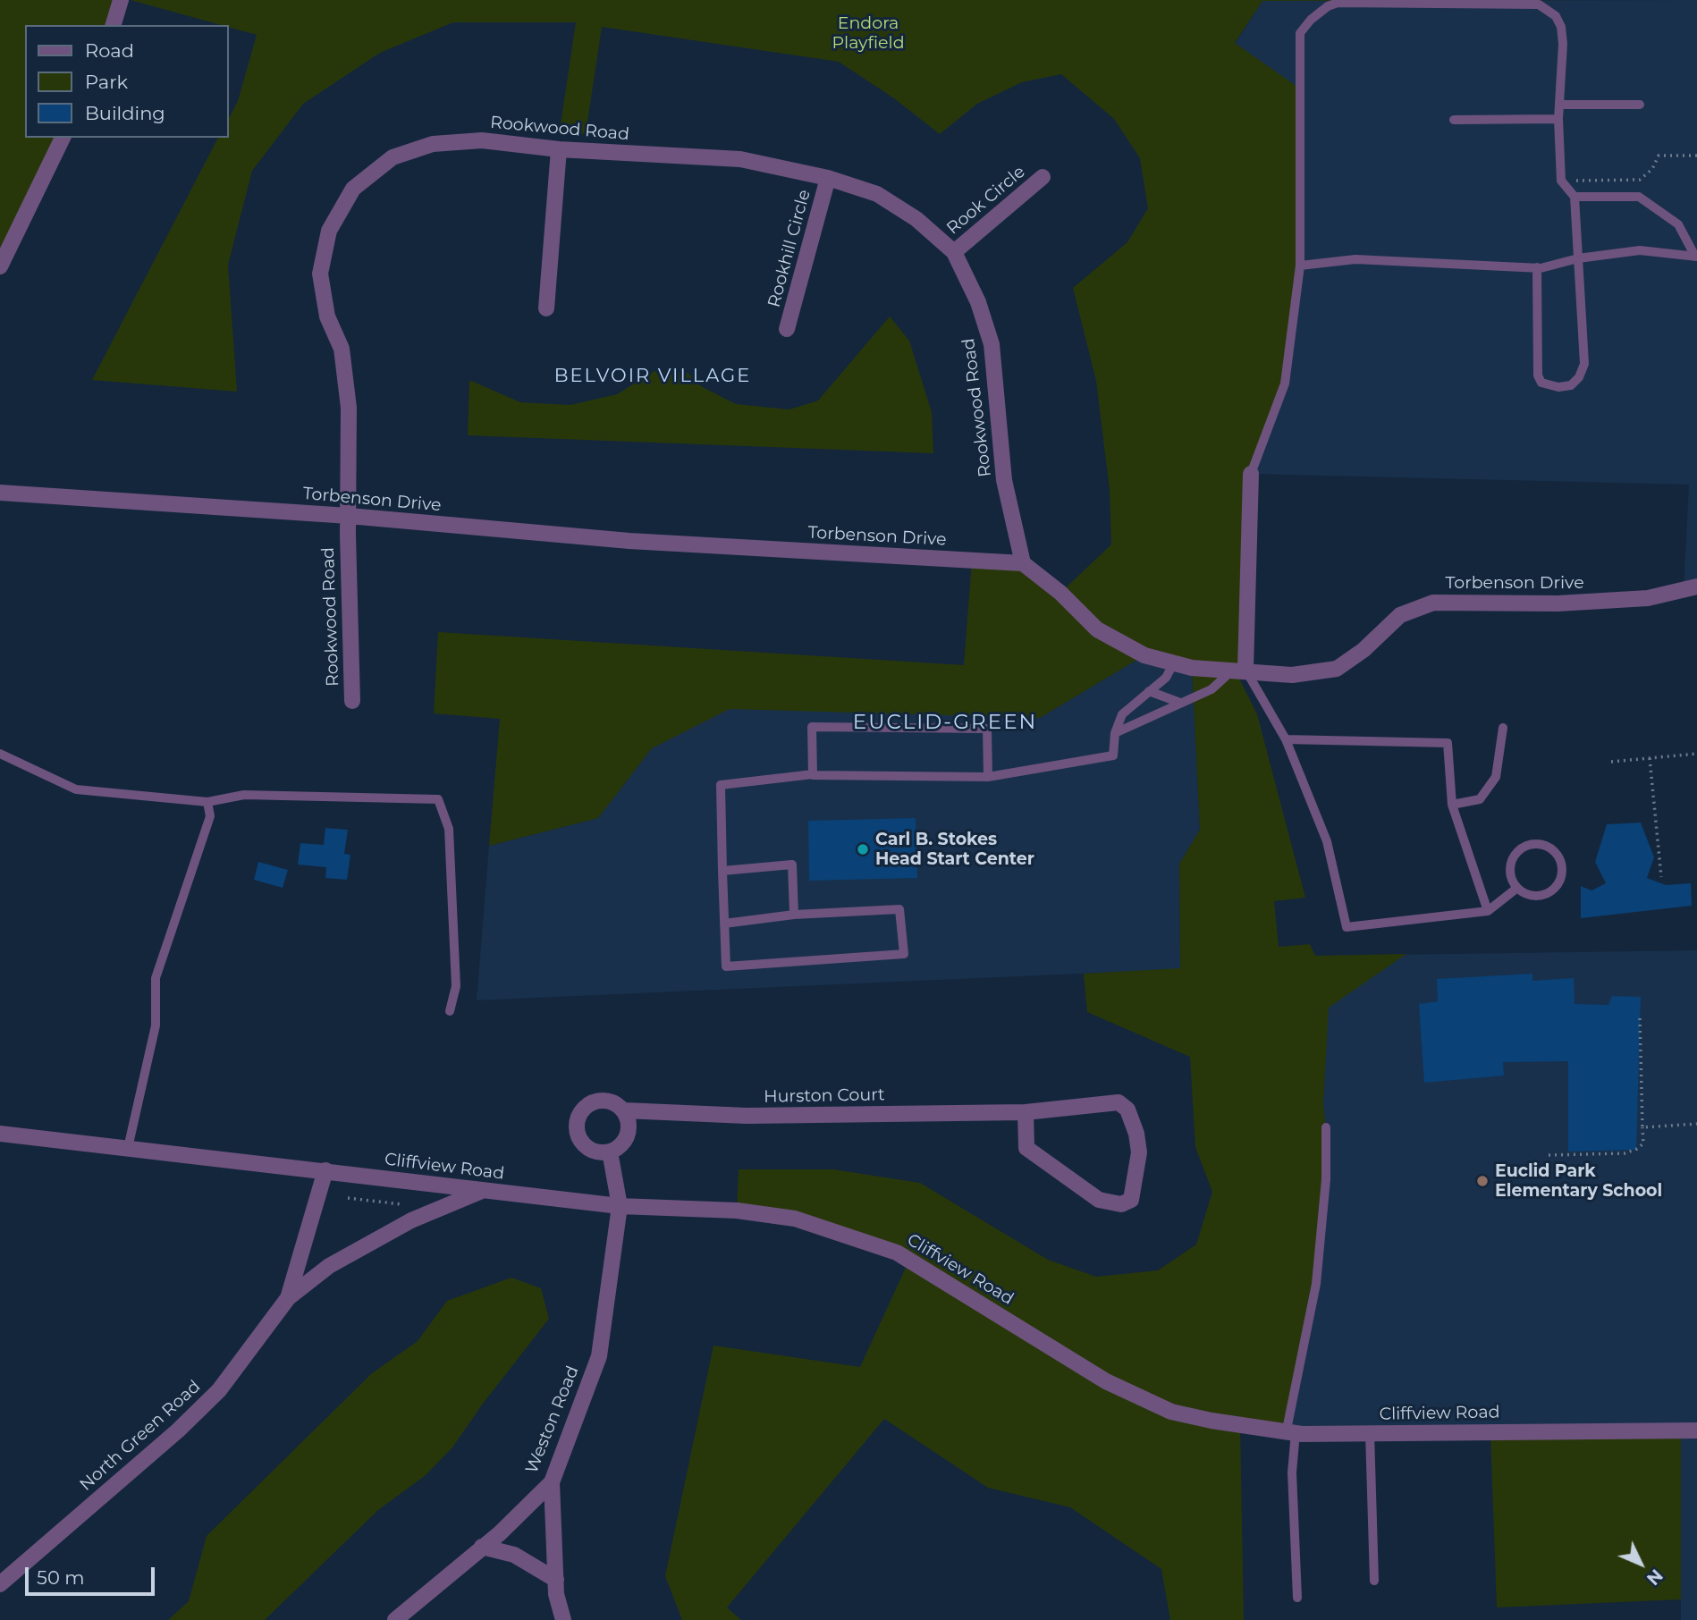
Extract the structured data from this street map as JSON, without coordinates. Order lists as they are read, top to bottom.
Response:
{
  "streets": {
    "street": [
      "Rookwood Road",
      "Rook Circle",
      "Rookhill Circle",
      "Torbenson Drive",
      "Hurston Court",
      "Cliffview Road",
      "Weston Road",
      "North Green Road"
    ]
  },
  "crossings": [
    ["Rookwood Road", "Rook Circle"],
    ["Rookwood Road", "Rookhill Circle"],
    ["Rookwood Road", "Torbenson Drive"],
    ["Cliffview Road", "Weston Road"],
    ["Cliffview Road", "North Green Road"]
  ],
  "districts": ["BELVOIR VILLAGE", "EUCLID-GREEN"],
  "parks": ["Endora Playfield"],
  "places": ["Carl B. Stokes Head Start Center", "Euclid Park Elementary School"],
  "legend": ["Road", "Park", "Building"],
  "scale_bar": "50 m",
  "north": "bottom right"
}
